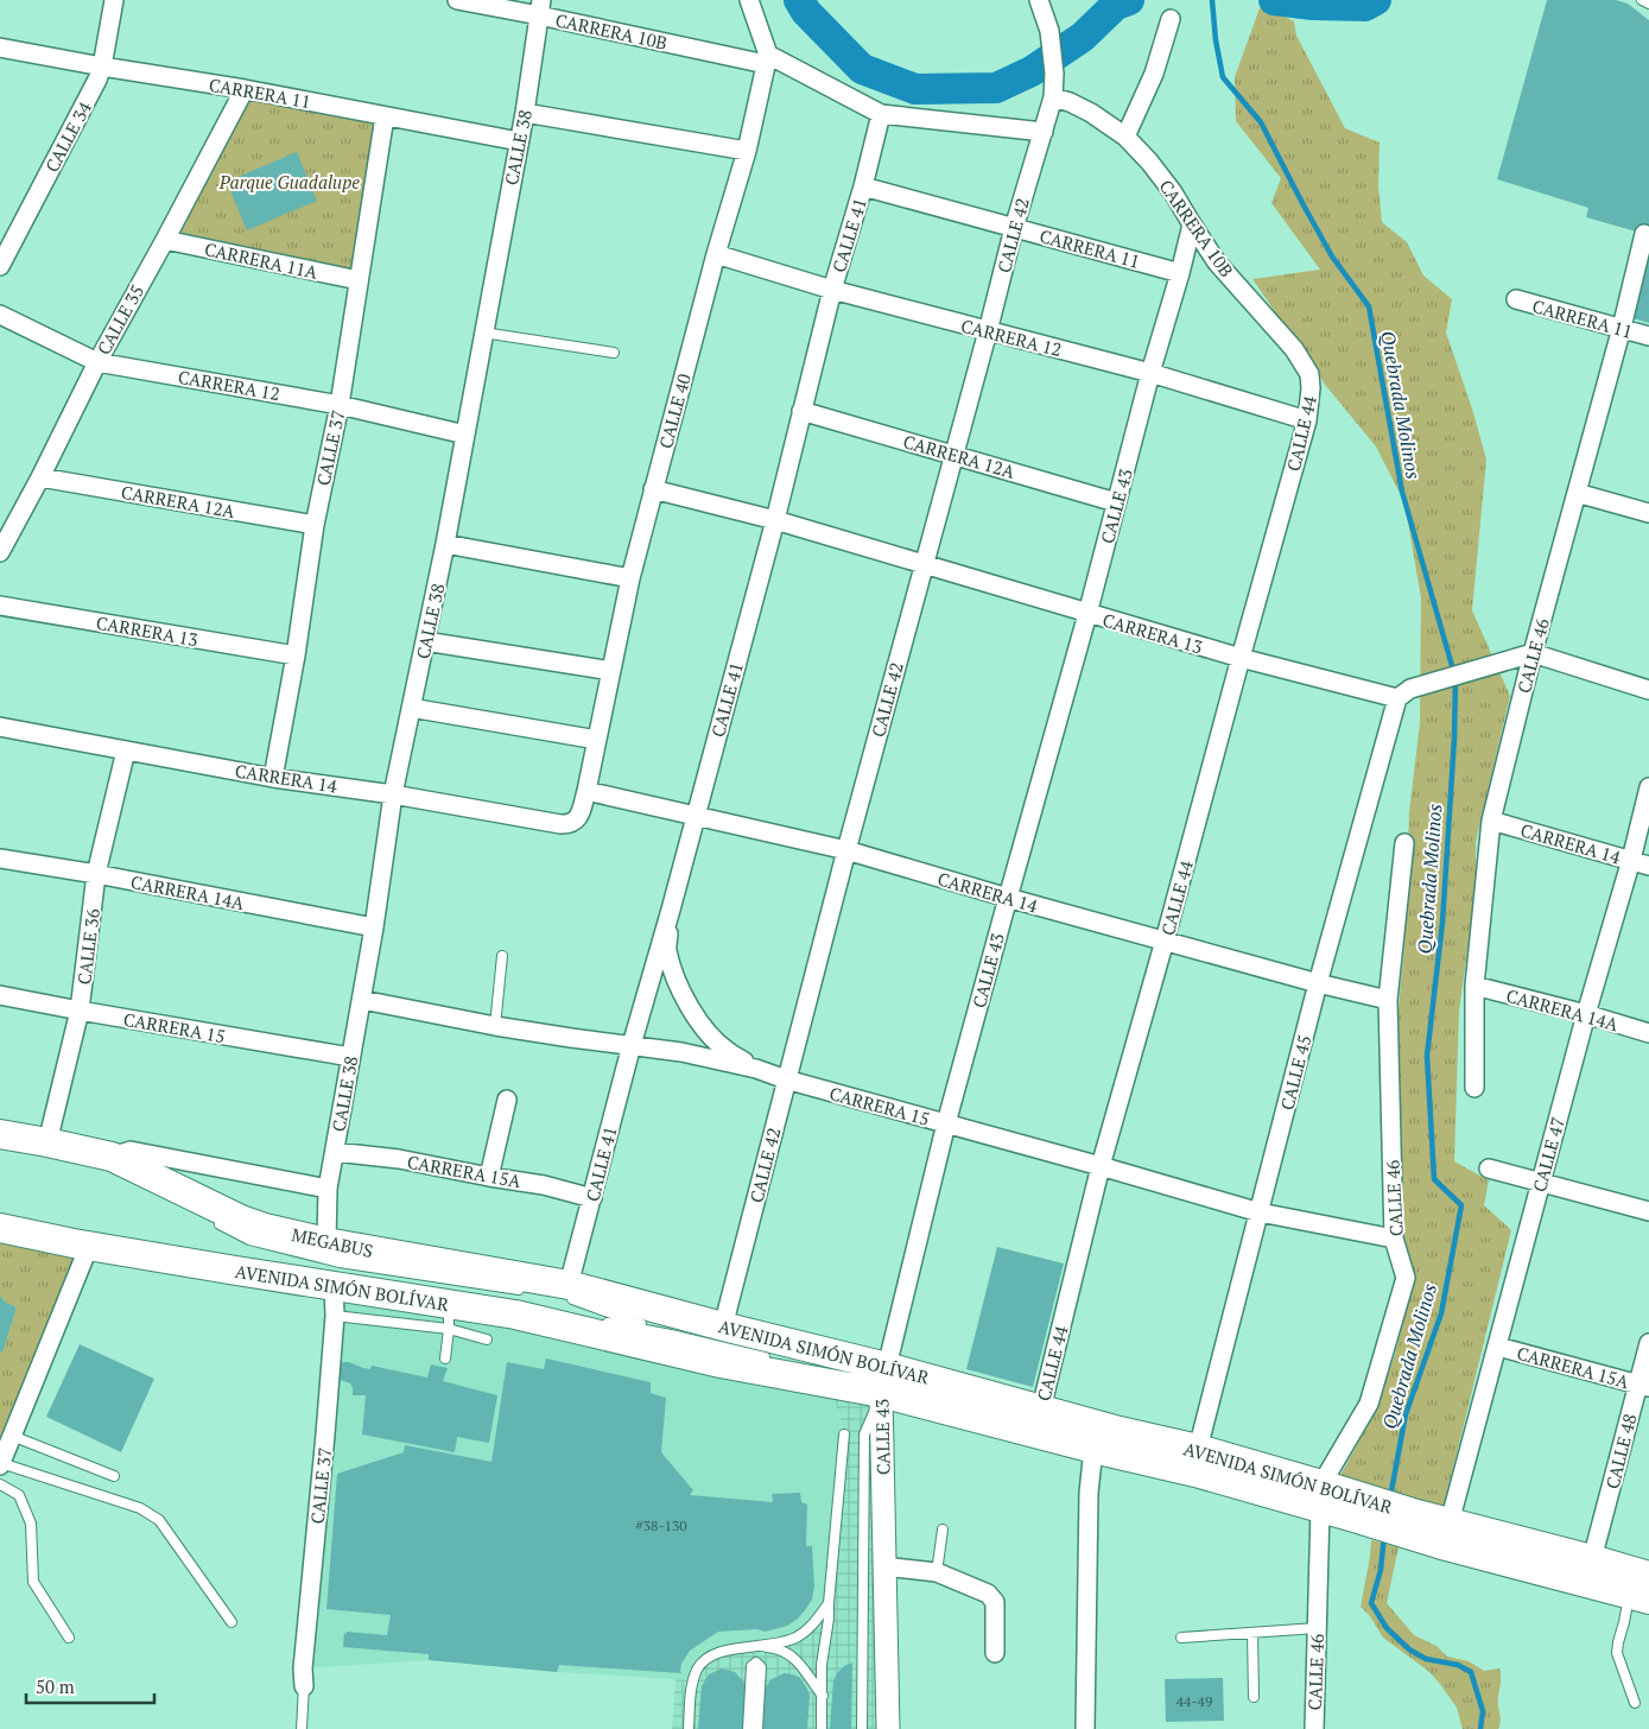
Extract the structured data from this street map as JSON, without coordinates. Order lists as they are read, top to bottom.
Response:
{
  "streets": {
    "main road": ["AVENIDA SIMÓN BOLÍVAR"],
    "street": [
      "CARRERA 10B",
      "CARRERA 11",
      "CALLE 34",
      "CALLE 38",
      "CALLE 41",
      "CALLE 42",
      "CARRERA 11A",
      "CALLE 35",
      "CARRERA 12",
      "CALLE 40",
      "CALLE 44",
      "CALLE 37",
      "CARRERA 12A",
      "CALLE 43",
      "CARRERA 13",
      "CALLE 46",
      "CARRERA 14",
      "CARRERA 14A",
      "CALLE 36",
      "CARRERA 15",
      "CALLE 45",
      "CALLE 47",
      "CARRERA 15A",
      "CALLE 48"
    ],
    "lane": ["MEGABUS"]
  },
  "crossings": [
    ["CARRERA 10B", "CALLE 38"],
    ["CARRERA 10B", "CALLE 41"],
    ["CARRERA 10B", "CALLE 42"],
    ["CARRERA 10B", "CALLE 40"],
    ["CARRERA 10B", "CALLE 44"],
    ["CARRERA 10B", "CALLE 43"],
    ["CARRERA 11", "CALLE 34"],
    ["CARRERA 11", "CALLE 38"],
    ["CARRERA 11", "CALLE 41"],
    ["CARRERA 11", "CALLE 42"],
    ["CARRERA 11", "CALLE 35"],
    ["CARRERA 11", "CALLE 37"],
    ["CARRERA 11", "CALLE 43"],
    ["CARRERA 11", "CALLE 46"],
    ["CALLE 38", "CARRERA 12"],
    ["CALLE 38", "CARRERA 14"],
    ["CALLE 38", "CARRERA 14A"],
    ["CALLE 38", "CARRERA 15"],
    ["CALLE 38", "CARRERA 15A"],
    ["CALLE 38", "AVENIDA SIMÓN BOLÍVAR"],
    ["CALLE 41", "CARRERA 12"],
    ["CALLE 41", "CARRERA 12A"],
    ["CALLE 41", "CARRERA 13"],
    ["CALLE 41", "CARRERA 14"],
    ["CALLE 41", "CARRERA 15"],
    ["CALLE 41", "CARRERA 15A"],
    ["CALLE 41", "AVENIDA SIMÓN BOLÍVAR"],
    ["CALLE 42", "CARRERA 12"],
    ["CALLE 42", "CARRERA 12A"],
    ["CALLE 42", "CARRERA 13"],
    ["CALLE 42", "CARRERA 14"],
    ["CALLE 42", "CARRERA 15"],
    ["CALLE 42", "AVENIDA SIMÓN BOLÍVAR"],
    ["CARRERA 11A", "CALLE 35"],
    ["CARRERA 11A", "CALLE 37"],
    ["CALLE 35", "CARRERA 12"],
    ["CALLE 35", "CARRERA 12A"],
    ["CARRERA 12", "CALLE 40"],
    ["CARRERA 12", "CALLE 44"],
    ["CARRERA 12", "CALLE 37"],
    ["CARRERA 12", "CALLE 43"],
    ["CALLE 40", "CARRERA 13"],
    ["CALLE 40", "CARRERA 14"],
    ["CALLE 44", "CARRERA 13"],
    ["CALLE 44", "CARRERA 14"],
    ["CALLE 44", "CARRERA 15"],
    ["CALLE 44", "AVENIDA SIMÓN BOLÍVAR"],
    ["CALLE 37", "CARRERA 12A"],
    ["CALLE 37", "CARRERA 13"],
    ["CALLE 37", "CARRERA 14"],
    ["CALLE 37", "MEGABUS"],
    ["CALLE 37", "AVENIDA SIMÓN BOLÍVAR"],
    ["CARRERA 12A", "CALLE 43"],
    ["CALLE 43", "CARRERA 13"],
    ["CALLE 43", "CARRERA 14"],
    ["CALLE 43", "CARRERA 15"],
    ["CALLE 43", "AVENIDA SIMÓN BOLÍVAR"],
    ["CARRERA 13", "CALLE 45"],
    ["CALLE 46", "CARRERA 14"],
    ["CALLE 46", "CARRERA 14A"],
    ["CALLE 46", "CARRERA 15"],
    ["CALLE 46", "AVENIDA SIMÓN BOLÍVAR"],
    ["CARRERA 14", "CALLE 36"],
    ["CARRERA 14", "CALLE 45"],
    ["CARRERA 14", "CALLE 47"],
    ["CARRERA 14A", "CALLE 36"],
    ["CARRERA 14A", "CALLE 47"],
    ["CALLE 36", "CARRERA 15"],
    ["CALLE 36", "AVENIDA SIMÓN BOLÍVAR"],
    ["CARRERA 15", "CALLE 45"],
    ["CALLE 45", "AVENIDA SIMÓN BOLÍVAR"],
    ["CALLE 47", "CARRERA 15A"],
    ["CALLE 47", "AVENIDA SIMÓN BOLÍVAR"],
    ["CARRERA 15A", "CALLE 48"],
    ["MEGABUS", "AVENIDA SIMÓN BOLÍVAR"],
    ["AVENIDA SIMÓN BOLÍVAR", "CALLE 48"]
  ],
  "water": ["Quebrada Molinos"],
  "parks": ["Parque Guadalupe"],
  "house_numbers": ["#38-130", "44-49"],
  "scale_bar": "50 m"
}
